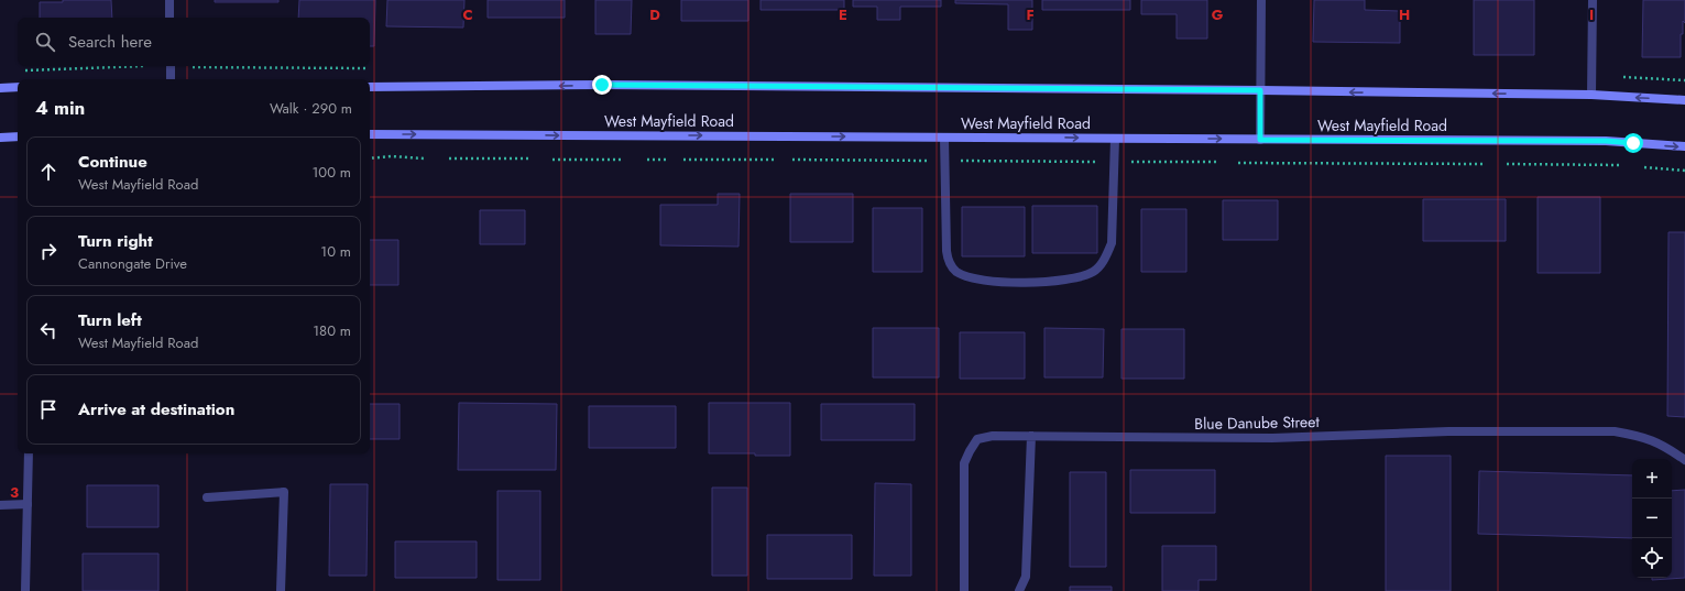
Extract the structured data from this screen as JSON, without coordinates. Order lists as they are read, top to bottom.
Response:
{
  "streets": {
    "main road": ["West Mayfield Road"],
    "street": ["Blue Danube Street"]
  },
  "page": {
    "search": "Search here",
    "heading": ["4 min", "Walk · 290 m"],
    "list": [
      ["Continue", "West Mayfield Road", "100 m"],
      ["Turn right", "Cannongate Drive", "10 m"],
      ["Turn left", "West Mayfield Road", "180 m"],
      "Arrive at destination"
    ],
    "map_buttons": ["+", "−"]
  },
  "grid": {
    "columns": [
      "C",
      "D",
      "E",
      "F",
      "G",
      "H",
      "I"
    ],
    "rows": ["3"]
  }
}
